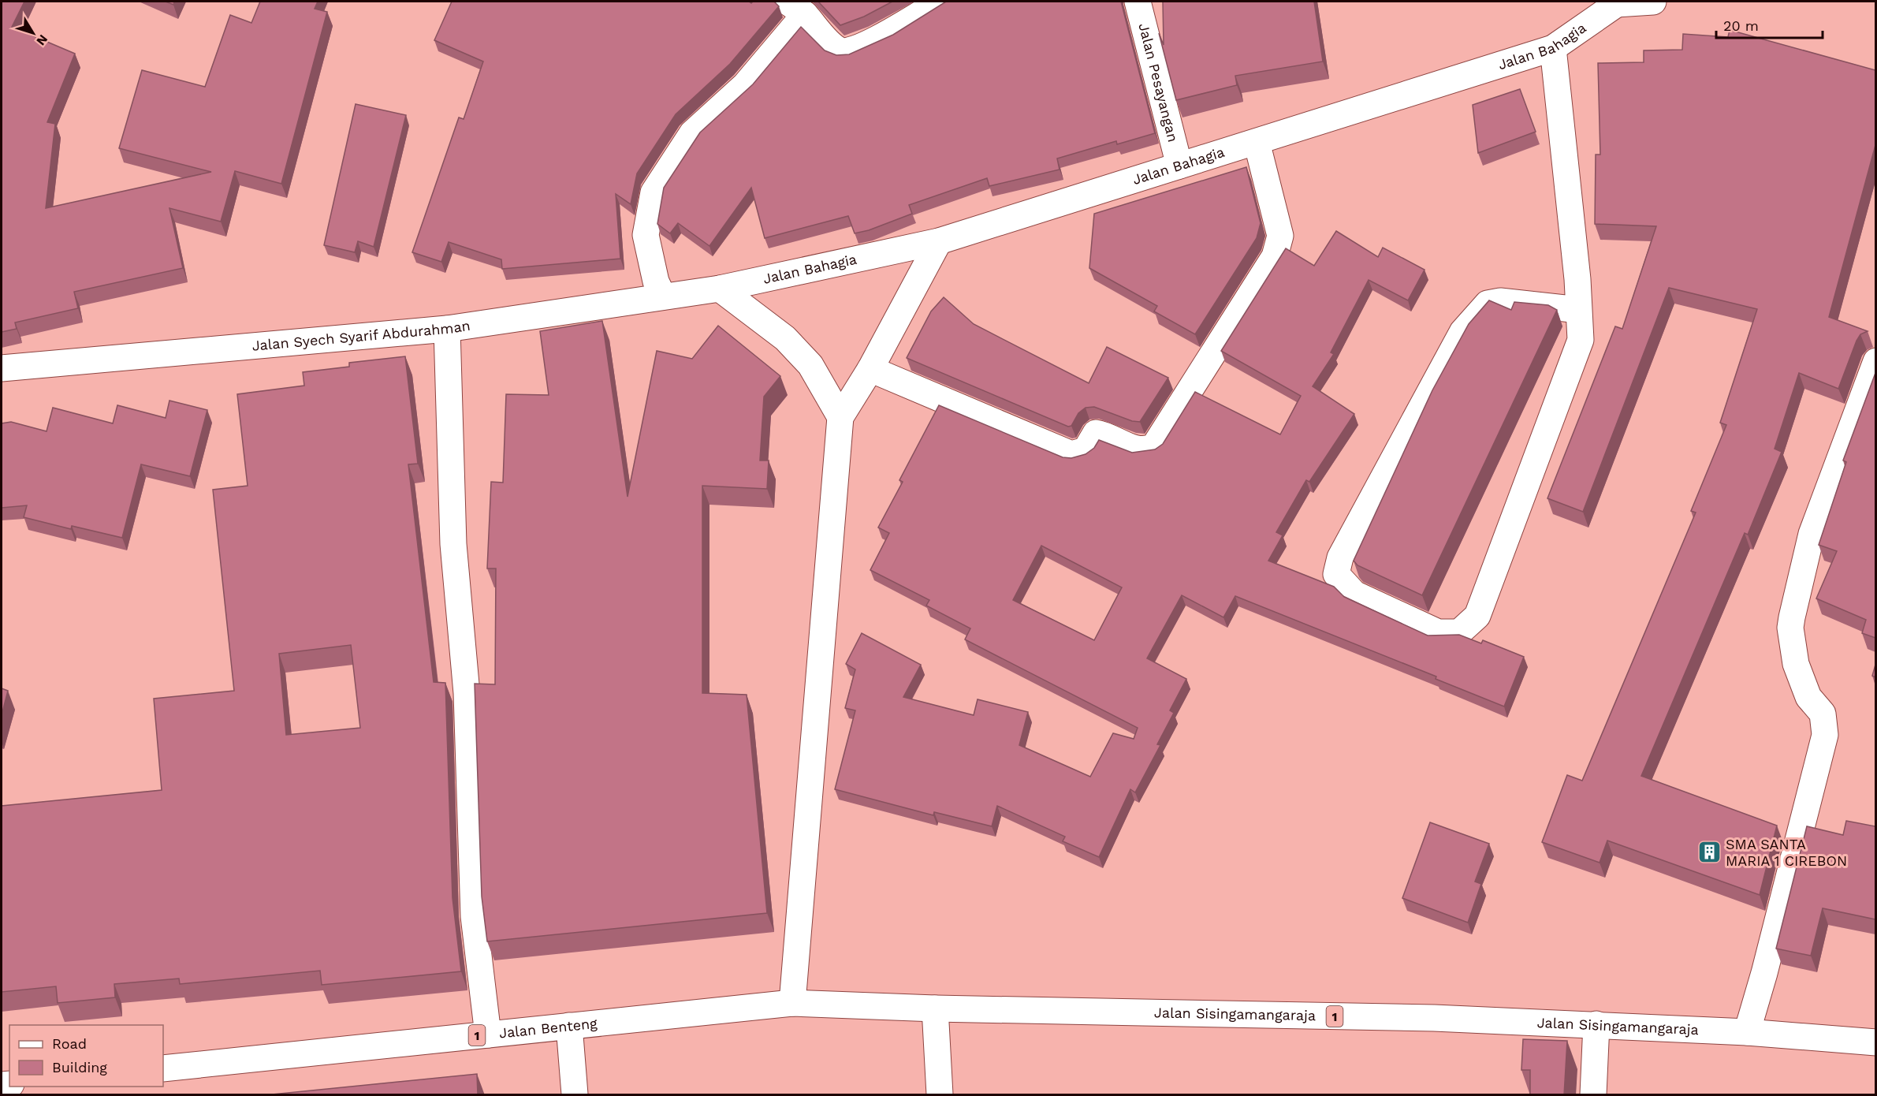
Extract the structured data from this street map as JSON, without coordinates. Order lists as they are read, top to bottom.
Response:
{
  "streets": {
    "main road": [
      "Jalan Bahagia",
      "Jalan Pesayangan",
      "Jalan Syech Syarif Abdurahman",
      "Jalan Sisingamangaraja",
      "1",
      "Jalan Benteng"
    ]
  },
  "crossings": [
    ["Jalan Bahagia", "Jalan Pesayangan"],
    ["Jalan Bahagia", "Jalan Syech Syarif Abdurahman"],
    ["Jalan Sisingamangaraja", "Jalan Benteng"]
  ],
  "places": {
    "building": ["SMA SANTA MARIA 1 CIREBON"]
  },
  "legend": ["Road", "Building"],
  "scale_bar": "20 m",
  "north": "bottom right"
}
